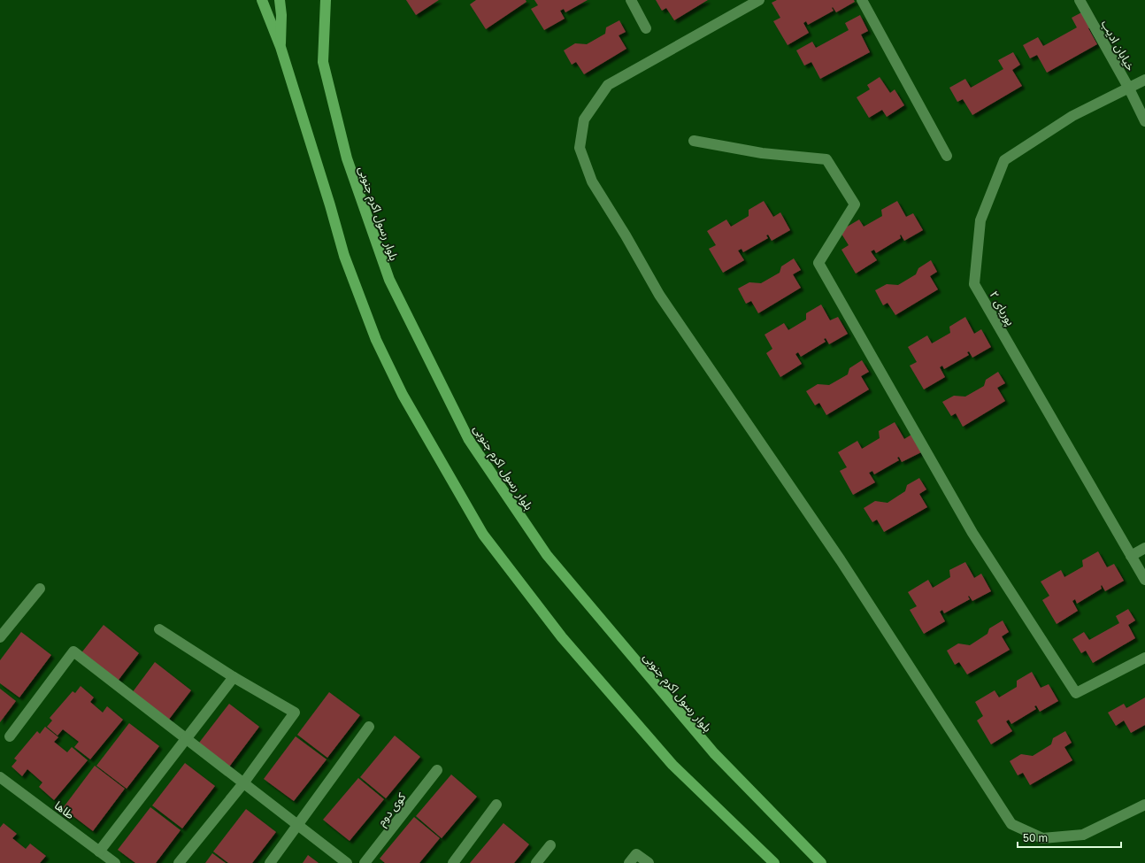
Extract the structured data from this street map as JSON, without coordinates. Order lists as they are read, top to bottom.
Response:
{
  "streets": {
    "main road": ["بلوار رسول اکرم جنوبی"],
    "street": [
      "خیابان ادیب",
      "پوریای ۲",
      "کوی دوم",
      "طاها"
    ]
  },
  "crossings": [
    ["خیابان ادیب", "پوریای ۲"]
  ],
  "scale_bar": "50 m"
}
